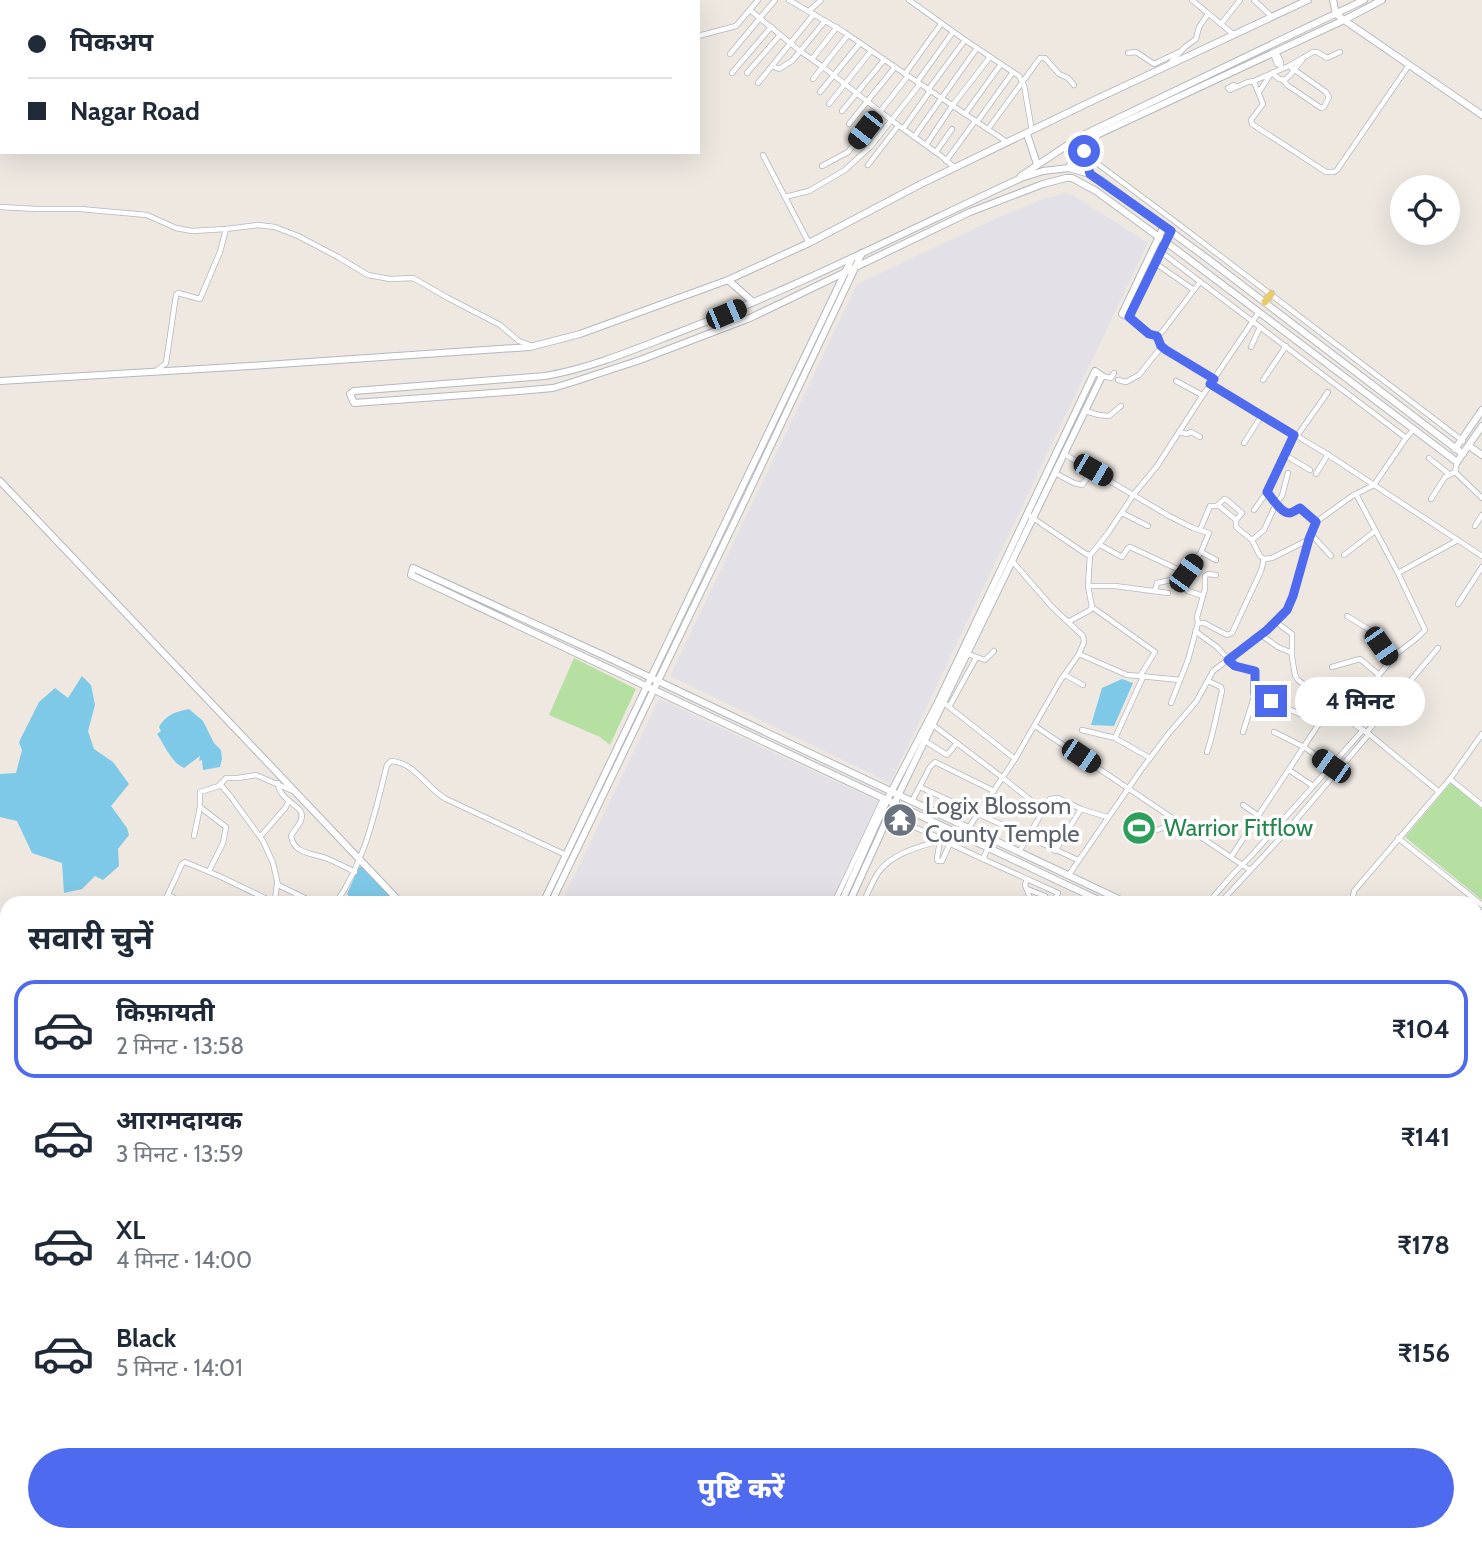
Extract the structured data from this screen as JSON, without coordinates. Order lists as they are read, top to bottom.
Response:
{
  "places": {
    "temple": ["Logix Blossom County Temple"],
    "sports": ["Warrior Fitflow"]
  },
  "page": {
    "banner": ["पिकअप", "Nagar Road"],
    "bubble": "4 मिनट",
    "heading": "सवारी चुनें",
    "list": [
      {
        "name": "किफ़ायती",
        "note": "2 मिनट · 13:58",
        "value": "₹104"
      },
      {
        "name": "आरामदायक",
        "note": "3 मिनट · 13:59",
        "value": "₹141"
      },
      {
        "name": "XL",
        "note": "4 मिनट · 14:00",
        "value": "₹178"
      },
      {
        "name": "Black",
        "note": "5 मिनट · 14:01",
        "value": "₹156"
      }
    ],
    "buttons": "पुष्टि करें"
  }
}
